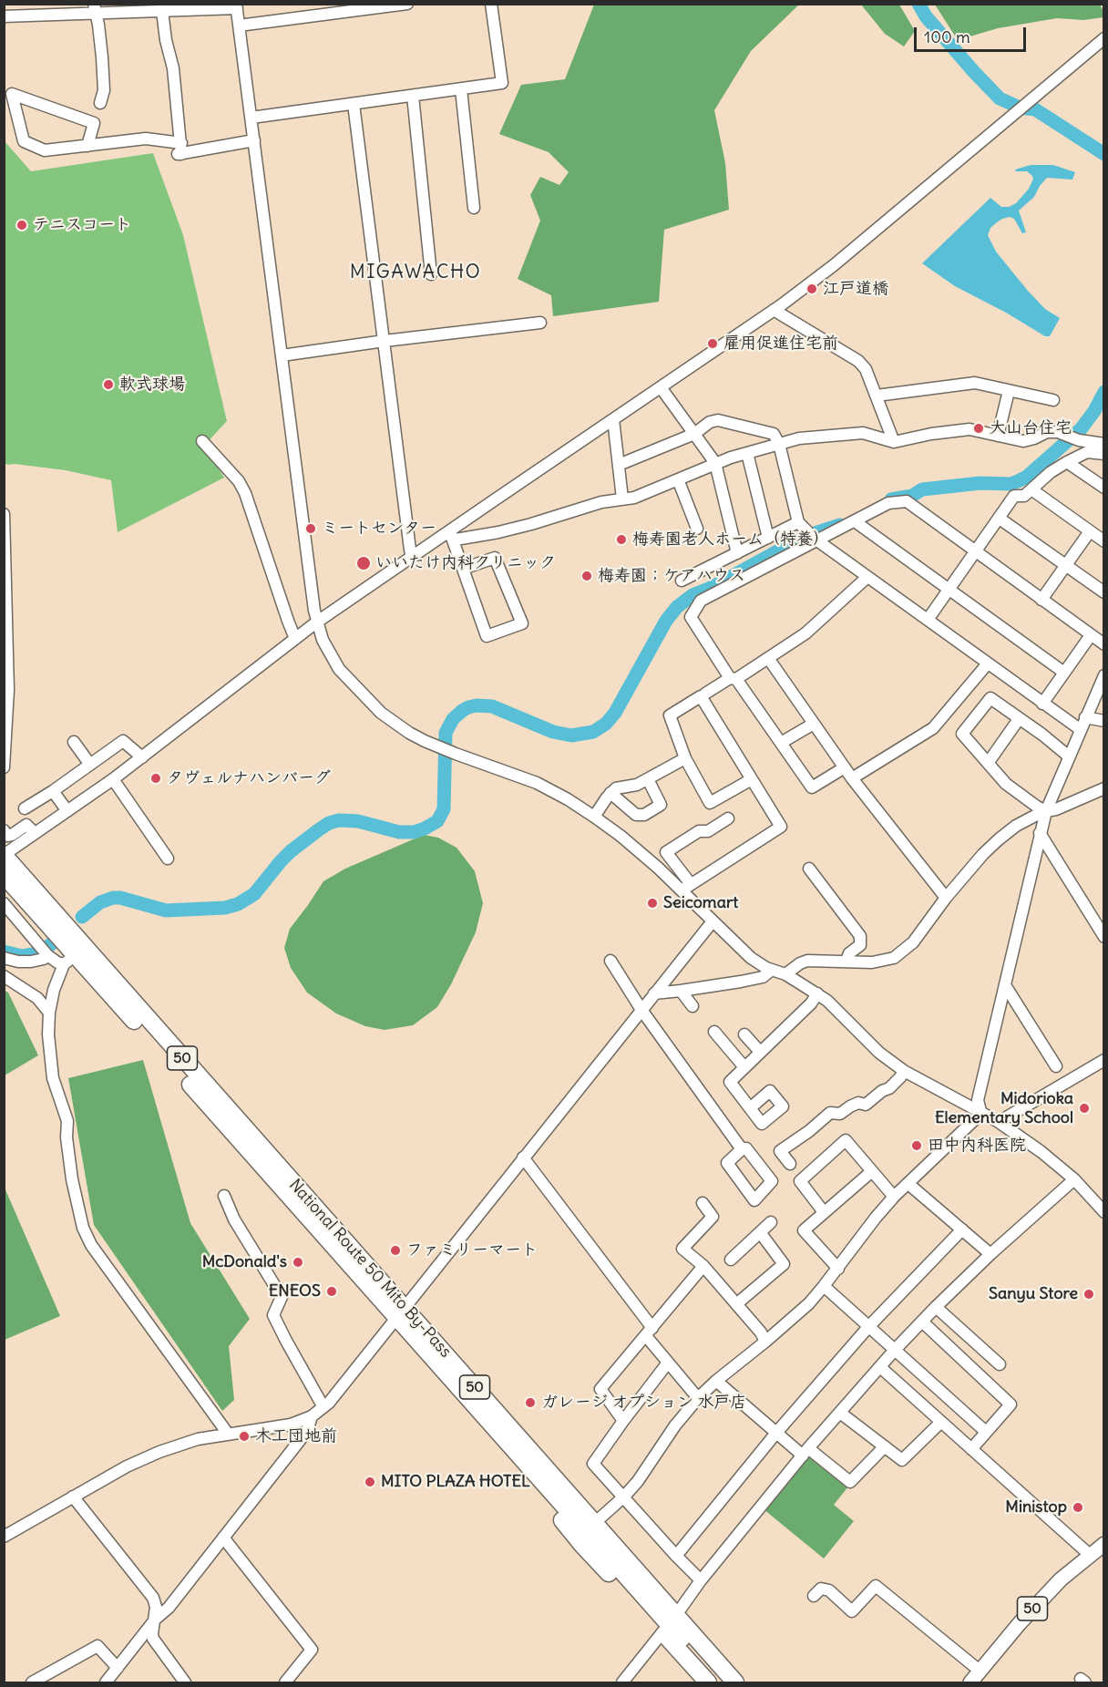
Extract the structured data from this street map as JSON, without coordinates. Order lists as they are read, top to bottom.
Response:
{
  "streets": {
    "highway": ["50", "National Route 50 Mito By-Pass"]
  },
  "districts": ["MIGAWACHO"],
  "places": [
    "テニスコート",
    "江戸道橋",
    "雇用促進住宅前",
    "軟式球場",
    "大山台住宅",
    "ミートセンター",
    "梅寿園老人ホーム（特養）",
    "いいたけ内科クリニック",
    "梅寿園；ケアハウス",
    "タヴェルナハンバーグ",
    "Seicomart",
    "Midorioka Elementary School",
    "田中内科医院",
    "ファミリーマート",
    "McDonald's",
    "ENEOS",
    "Sanyu Store",
    "ガレージ オプション 水戸店",
    "木工団地前",
    "MITO PLAZA HOTEL",
    "Ministop"
  ],
  "scale_bar": "100 m"
}
